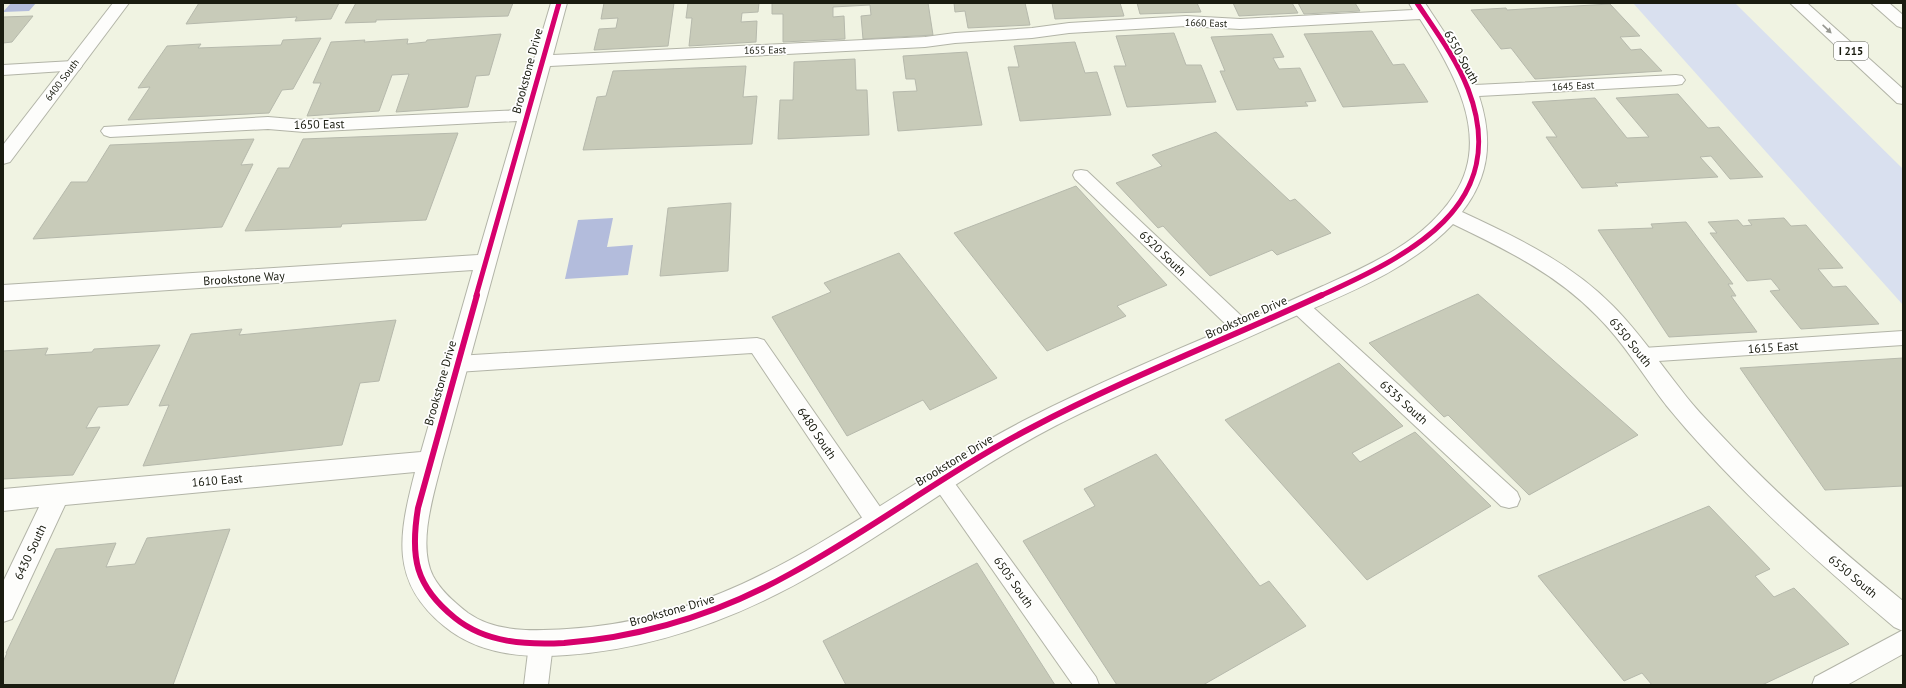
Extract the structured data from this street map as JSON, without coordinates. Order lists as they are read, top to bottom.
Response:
{
  "streets": {
    "main road": [
      "1660 East",
      "1655 East",
      "I 215",
      "6550 South",
      "Brookstone Drive",
      "6400 South",
      "1645 East",
      "1650 East",
      "Brookstone Way",
      "1610 East",
      "6430 South"
    ],
    "lane": [
      "6520 South",
      "1615 East",
      "6535 South",
      "6480 South",
      "6505 South"
    ]
  },
  "crossings": [
    ["1660 East", "1655 East"],
    ["1660 East", "6550 South"],
    ["1655 East", "Brookstone Drive"],
    ["6550 South", "Brookstone Drive"],
    ["6550 South", "1645 East"],
    ["6550 South", "1615 East"],
    ["Brookstone Drive", "1650 East"],
    ["Brookstone Drive", "6520 South"],
    ["Brookstone Drive", "Brookstone Way"],
    ["Brookstone Drive", "6535 South"],
    ["Brookstone Drive", "6480 South"],
    ["Brookstone Drive", "1610 East"],
    ["Brookstone Drive", "6505 South"],
    ["1610 East", "6430 South"]
  ]
}
